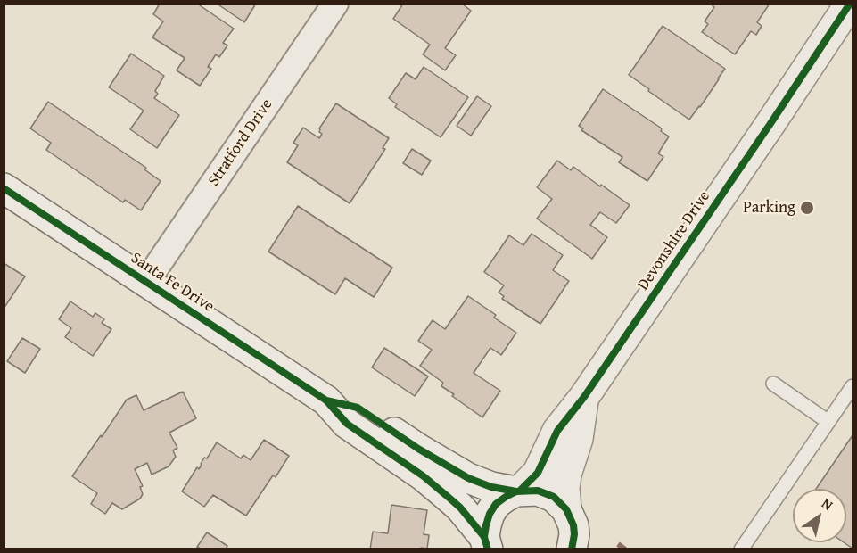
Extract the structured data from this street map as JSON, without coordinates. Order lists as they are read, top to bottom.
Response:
{
  "streets": {
    "main road": ["Devonshire Drive", "Santa Fe Drive"],
    "street": ["Stratford Drive"]
  },
  "crossings": [
    ["Stratford Drive", "Santa Fe Drive"],
    ["Devonshire Drive", "Santa Fe Drive"]
  ],
  "places": ["Parking"],
  "north": "top right"
}
